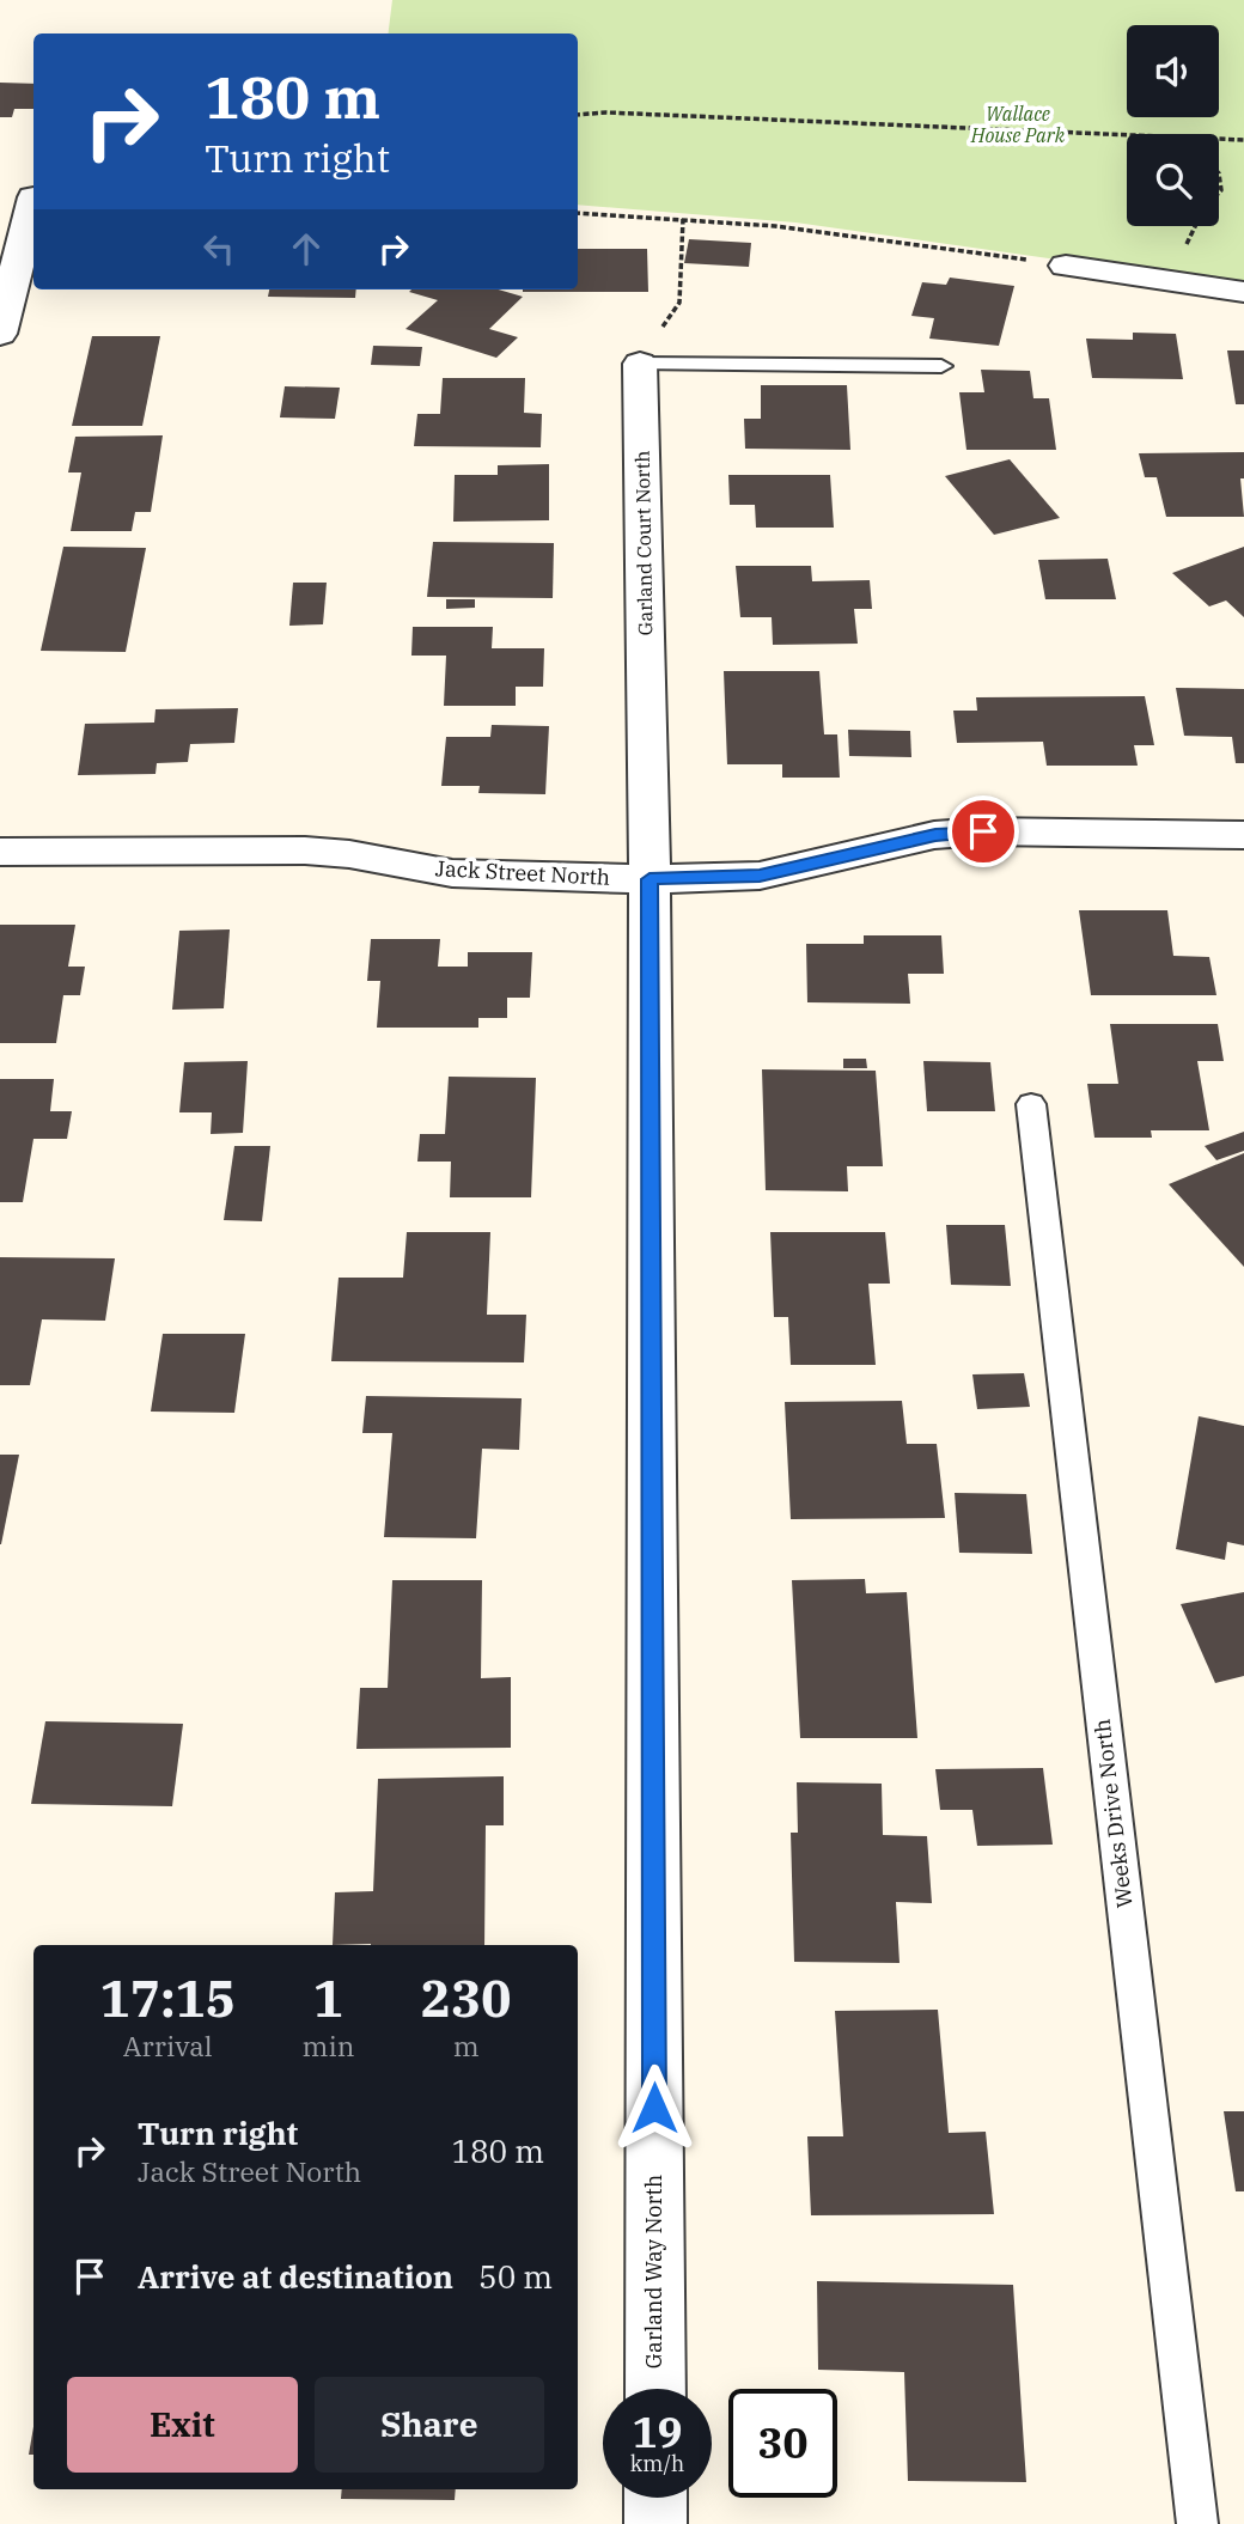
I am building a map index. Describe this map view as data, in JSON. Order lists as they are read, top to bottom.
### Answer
{
  "streets": {
    "street": ["Garland Court North", "Jack Street North", "Garland Way North"],
    "lane": ["Weeks Drive North"]
  },
  "crossings": [
    ["Garland Court North", "Jack Street North"],
    ["Garland Court North", "Garland Way North"],
    ["Jack Street North", "Garland Way North"]
  ],
  "parks": ["Wallace House Park"],
  "page": {
    "turn": ["180 m", "Turn right"],
    "eta": [
      "17:15",
      "Arrival",
      "1",
      "min",
      "230",
      "m"
    ],
    "list": [
      {
        "name": "Turn right",
        "note": "Jack Street North",
        "value": "180 m"
      },
      {
        "name": "Arrive at destination",
        "value": "50 m"
      }
    ],
    "buttons": ["Exit", "Share"],
    "speed": "19 km/h",
    "limit": "30"
  }
}
